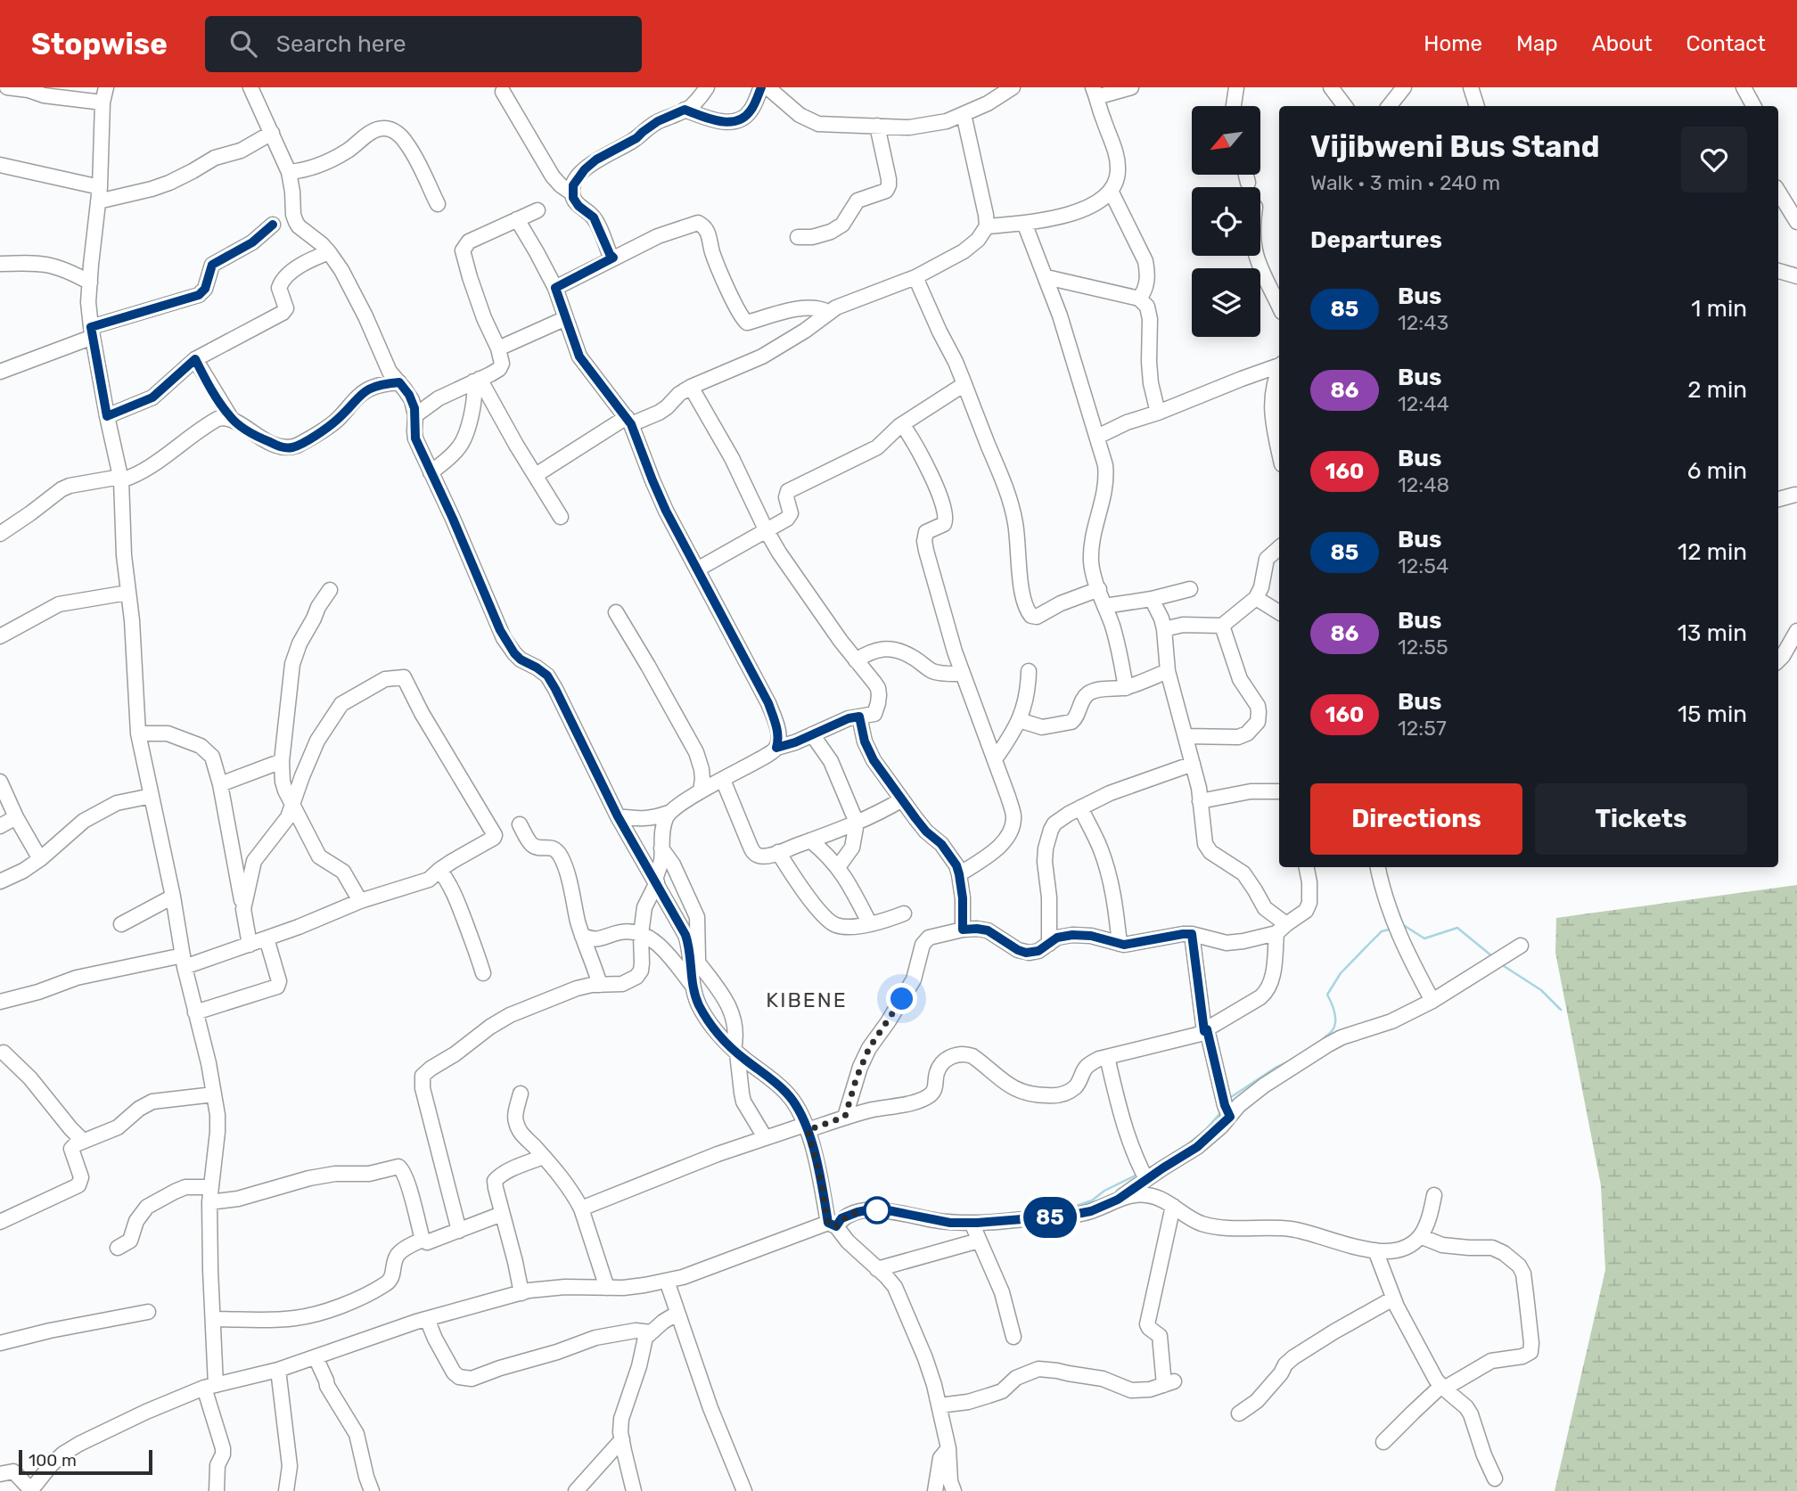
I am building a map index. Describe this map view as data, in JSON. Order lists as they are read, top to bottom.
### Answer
{
  "districts": ["KIBENE"],
  "lines": ["bus line 85"],
  "scale_bar": "100 m",
  "north": "bottom left",
  "page": {
    "header": "Stopwise",
    "search": "Search here",
    "nav": [
      "Home",
      "Map",
      "About",
      "Contact"
    ],
    "on_map": "85",
    "heading": [
      ["Vijibweni Bus Stand", "Walk · 3 min · 240 m"],
      "Departures"
    ],
    "list": [
      {
        "mark": "85",
        "name": "Bus",
        "note": "12:43",
        "value": "1 min"
      },
      {
        "mark": "86",
        "name": "Bus",
        "note": "12:44",
        "value": "2 min"
      },
      {
        "mark": "160",
        "name": "Bus",
        "note": "12:48",
        "value": "6 min"
      },
      {
        "mark": "85",
        "name": "Bus",
        "note": "12:54",
        "value": "12 min"
      },
      {
        "mark": "86",
        "name": "Bus",
        "note": "12:55",
        "value": "13 min"
      },
      {
        "mark": "160",
        "name": "Bus",
        "note": "12:57",
        "value": "15 min"
      }
    ],
    "buttons": ["Directions", "Tickets"],
    "scale": "100 m"
  }
}
